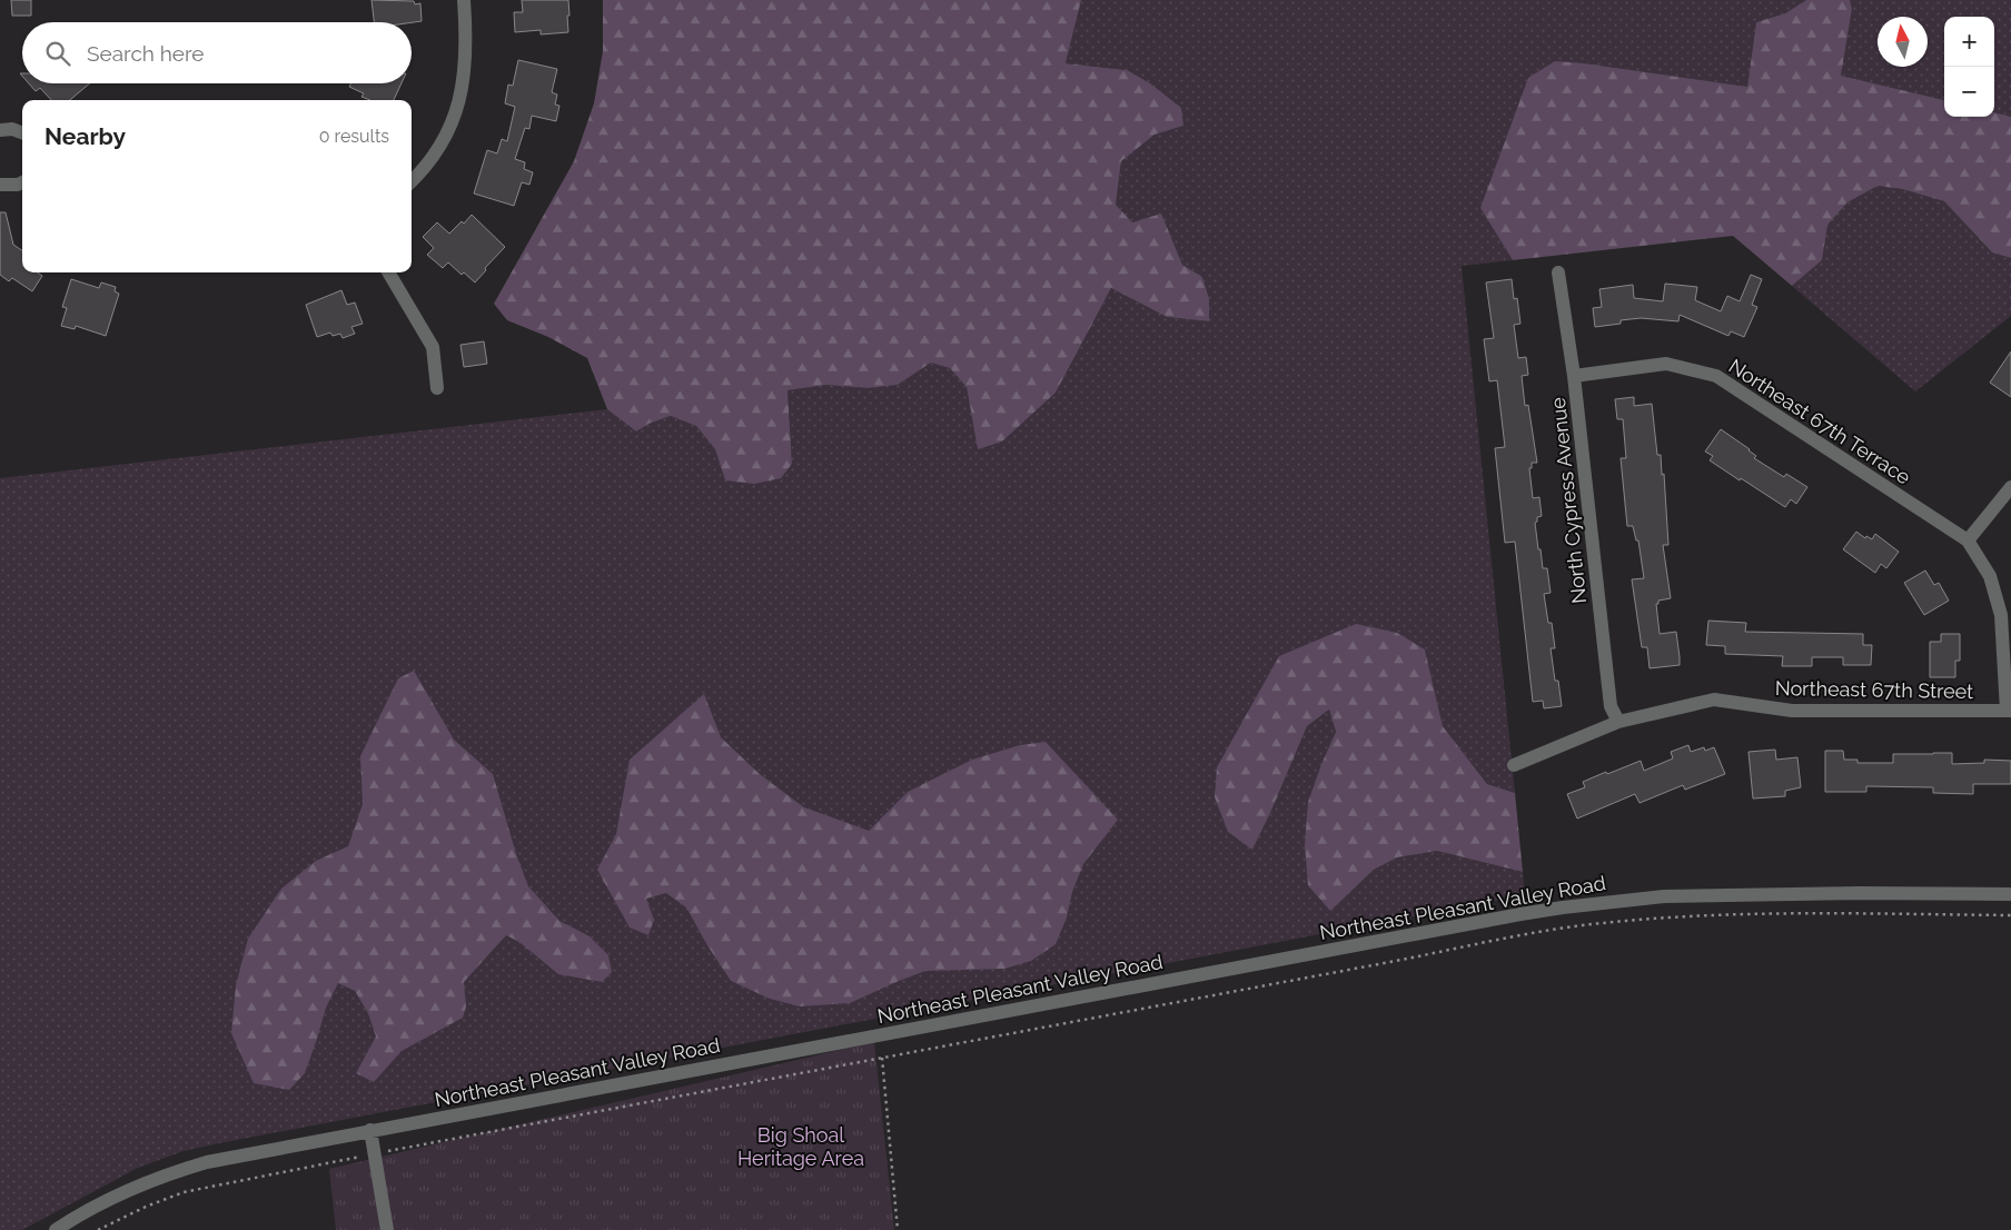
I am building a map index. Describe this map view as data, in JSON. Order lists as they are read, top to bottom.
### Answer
{
  "streets": {
    "street": [
      "Northeast 67th Terrace",
      "North Cypress Avenue",
      "Northeast 67th Street",
      "Northeast Pleasant Valley Road"
    ]
  },
  "crossings": [
    ["Northeast 67th Terrace", "North Cypress Avenue"],
    ["North Cypress Avenue", "Northeast 67th Street"]
  ],
  "parks": ["Big Shoal Heritage Area"],
  "north": "top",
  "page": {
    "map_buttons": ["+", "−"],
    "search": "Search here",
    "heading": ["Nearby", "0 results"]
  }
}
